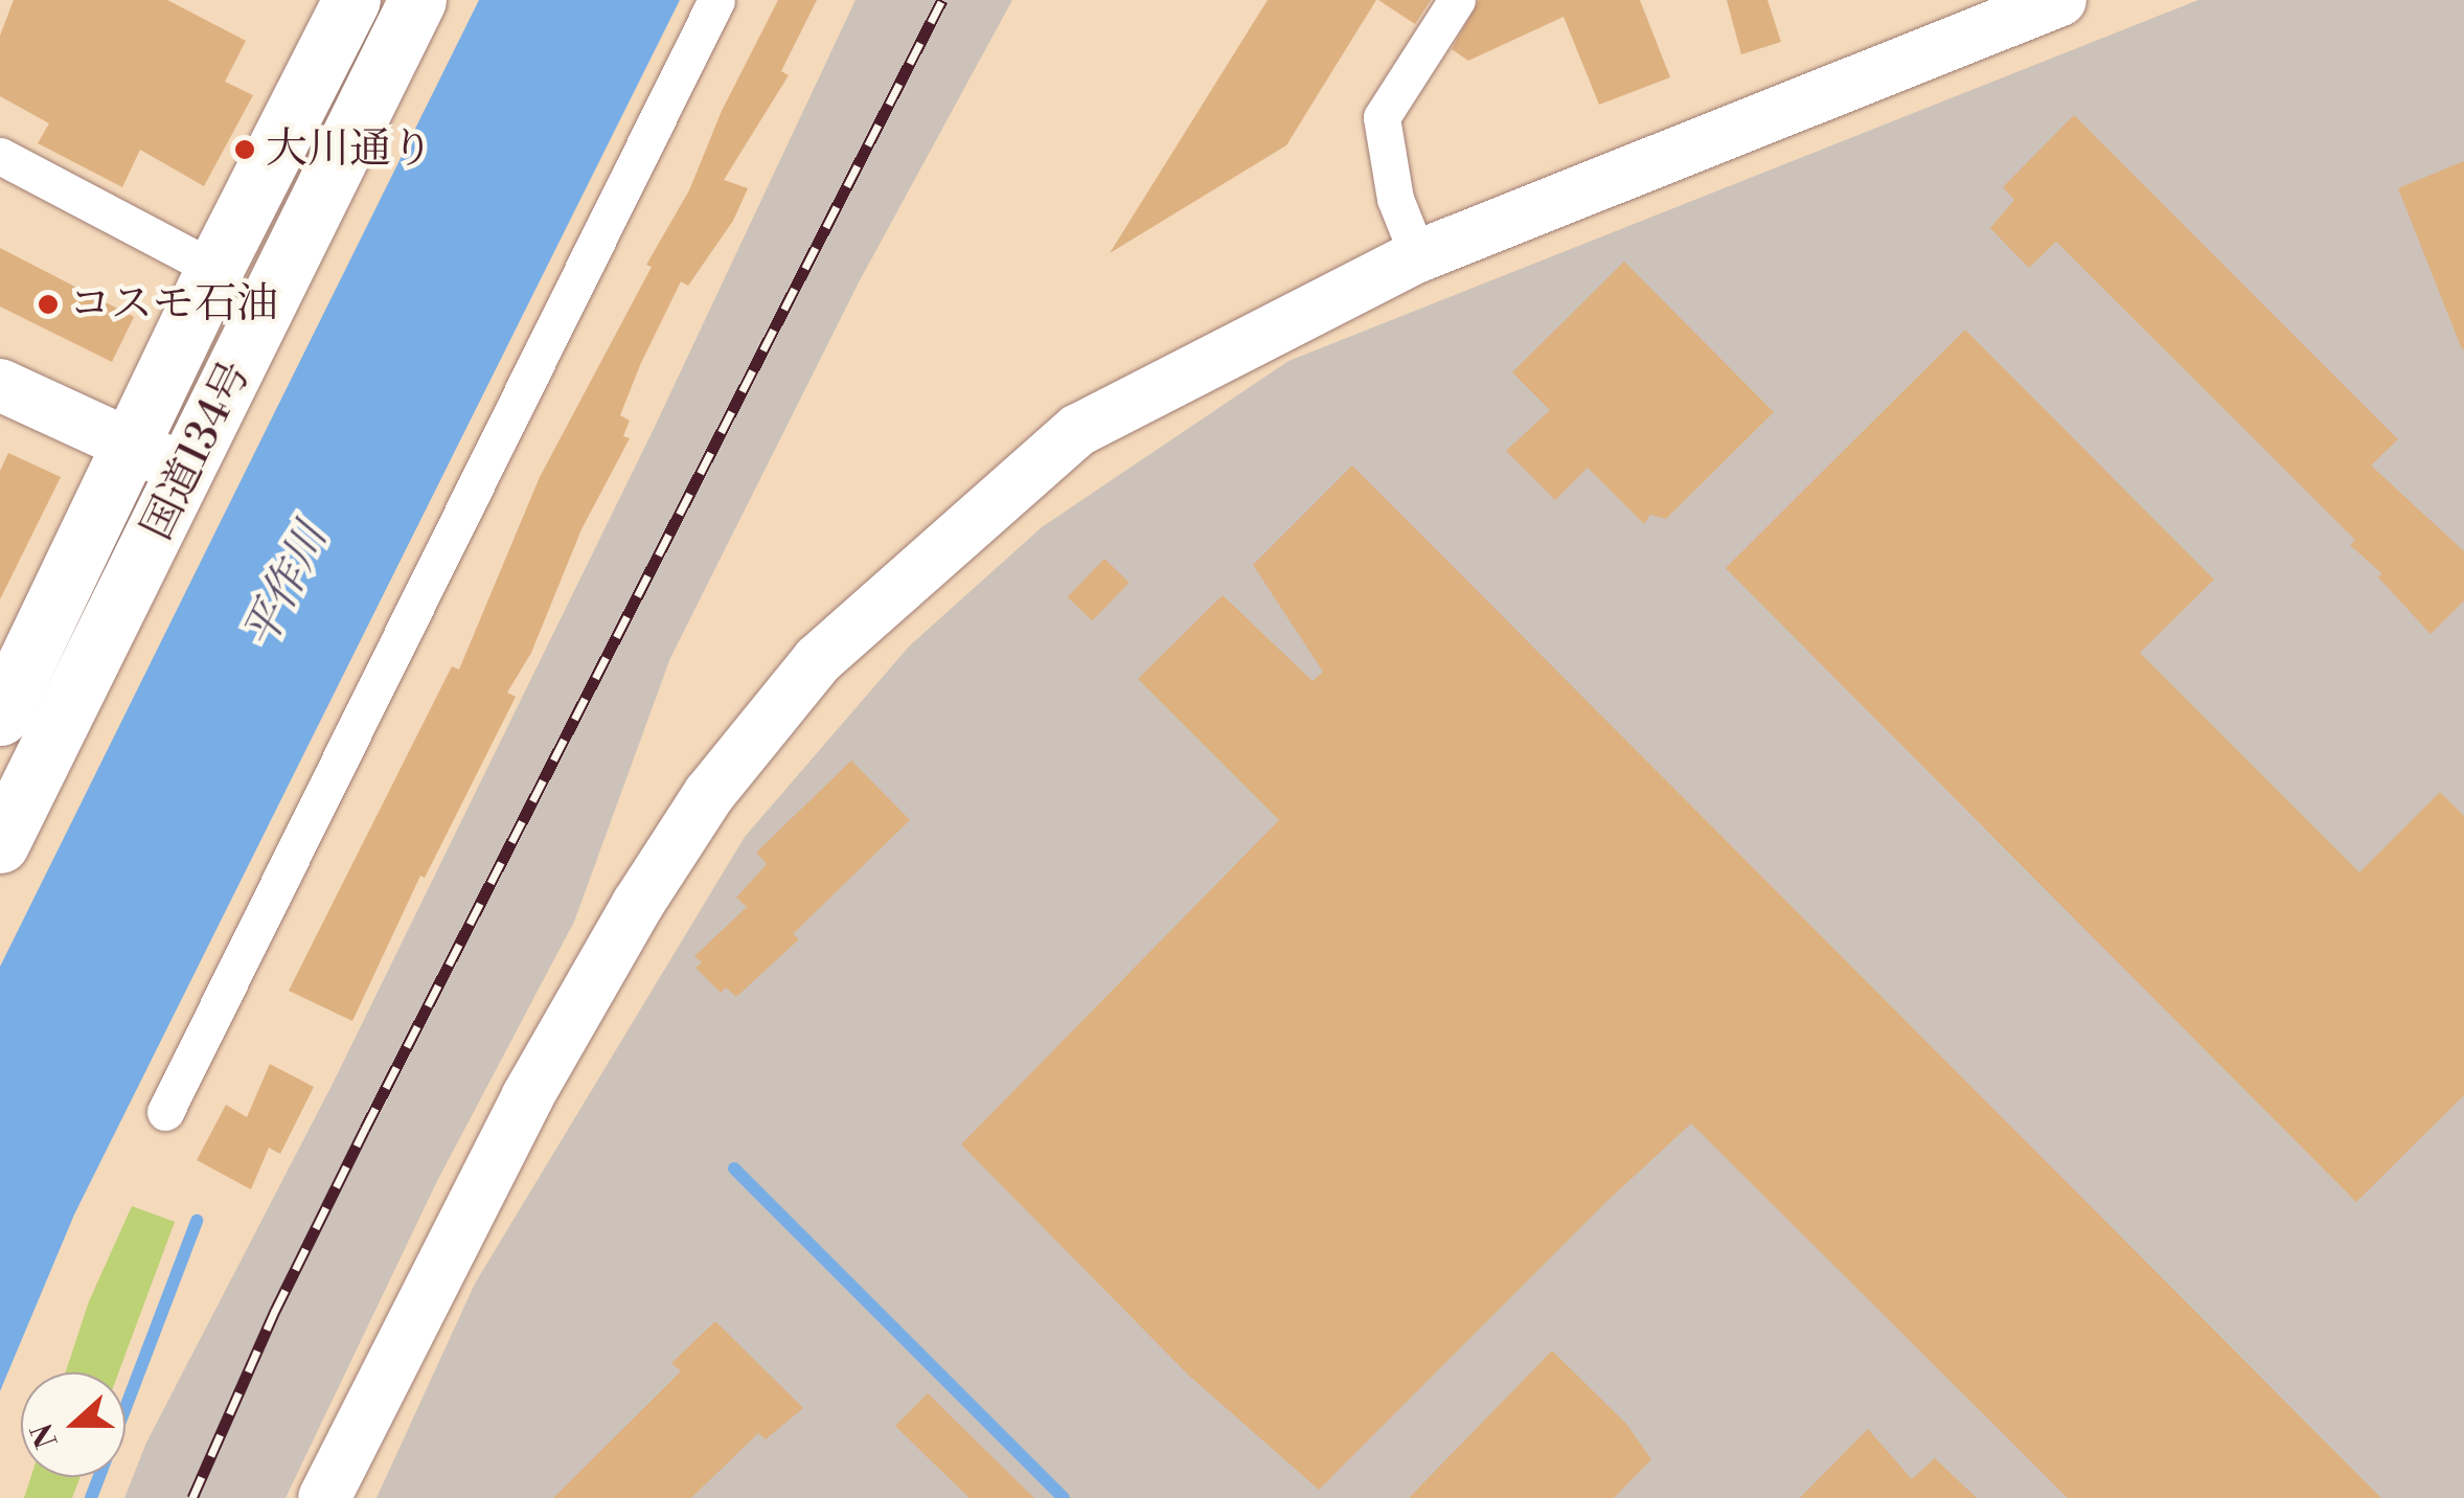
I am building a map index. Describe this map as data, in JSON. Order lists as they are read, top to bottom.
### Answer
{
  "streets": {
    "highway": ["国道134号"]
  },
  "water": ["平作川"],
  "places": ["大川通り", "コスモ石油"],
  "north": "left"
}
